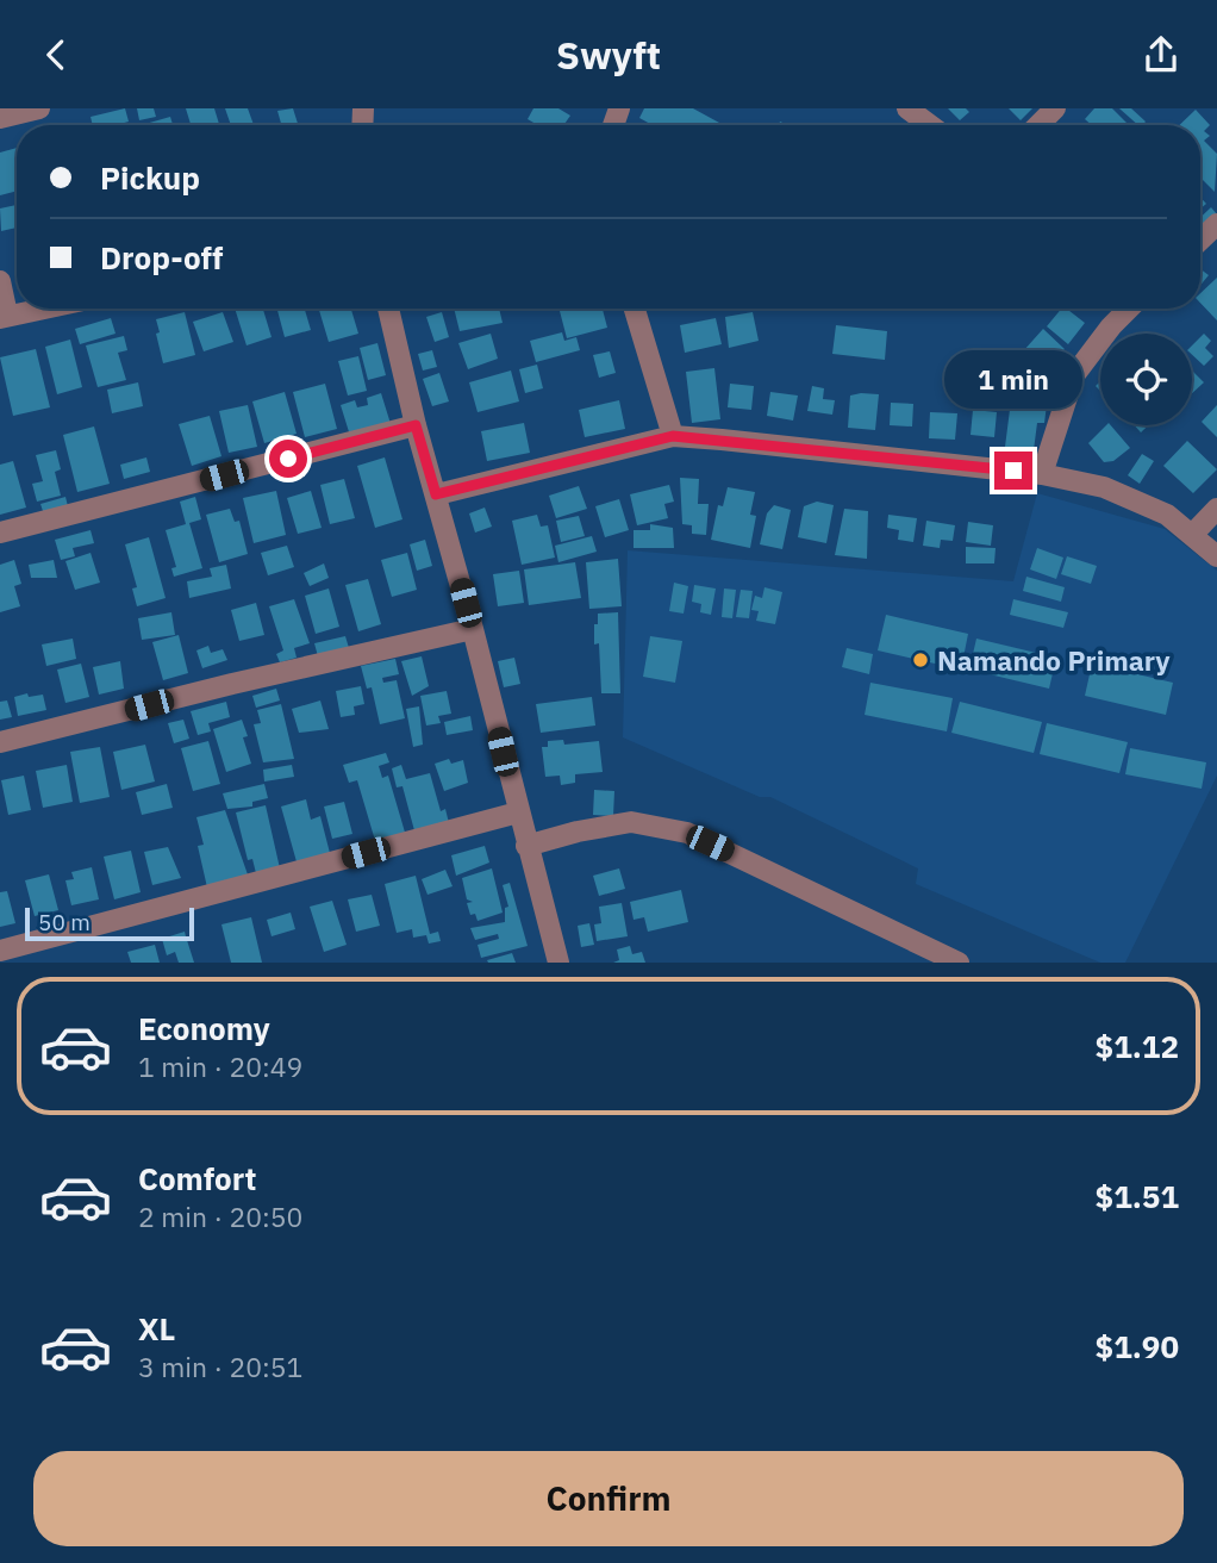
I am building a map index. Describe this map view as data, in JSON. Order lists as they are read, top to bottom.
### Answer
{
  "places": ["Namando Primary"],
  "scale_bar": "50 m",
  "page": {
    "header": "Swyft",
    "banner": ["Pickup", "Drop-off"],
    "bubble": "1 min",
    "scale": "50 m",
    "list": [
      {
        "name": "Economy",
        "note": "1 min · 20:49",
        "value": "$1.12"
      },
      {
        "name": "Comfort",
        "note": "2 min · 20:50",
        "value": "$1.51"
      },
      {
        "name": "XL",
        "note": "3 min · 20:51",
        "value": "$1.90"
      }
    ],
    "buttons": "Confirm"
  }
}
